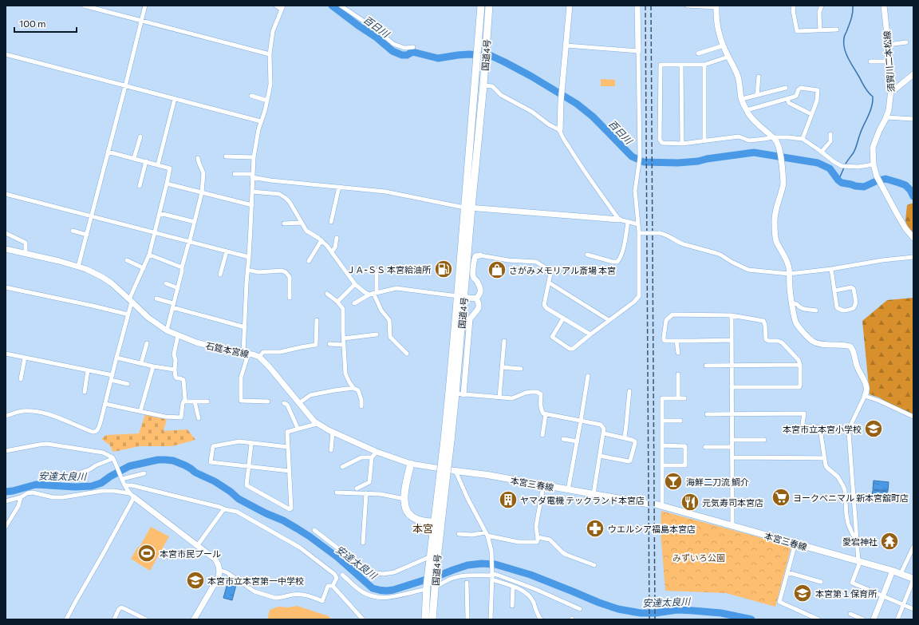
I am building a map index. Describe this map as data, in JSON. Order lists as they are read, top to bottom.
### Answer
{
  "streets": {
    "highway": ["国道4号"],
    "main road": ["本宮三春線"],
    "street": ["須賀川二本松線", "石筵本宮線"]
  },
  "crossings": [
    ["石筵本宮線", "本宮三春線"]
  ],
  "districts": ["本宮"],
  "water": ["百日川", "安達太良川"],
  "parks": ["みずいろ公園"],
  "places": {
    "fuel station": ["ＪＡ-ＳＳ 本宮給油所"],
    "shop": ["さがみメモリアル斎場 本宮"],
    "school or university": ["本宮市立本宮小学校", "本宮市立本宮第一中学校", "本宮第１保育所"],
    "bar": ["海鮮二刀流 鯛介"],
    "supermarket": ["ヨークベニマル 新本宮舘町店"],
    "building": ["ヤマダ電機 テックランド本宮店"],
    "restaurant": ["元気寿司本宮店"],
    "pharmacy": ["ウエルシア福島本宮店"],
    "temple": ["愛宕神社"],
    "sports": ["本宮市民プール"]
  },
  "scale_bar": "100 m"
}
